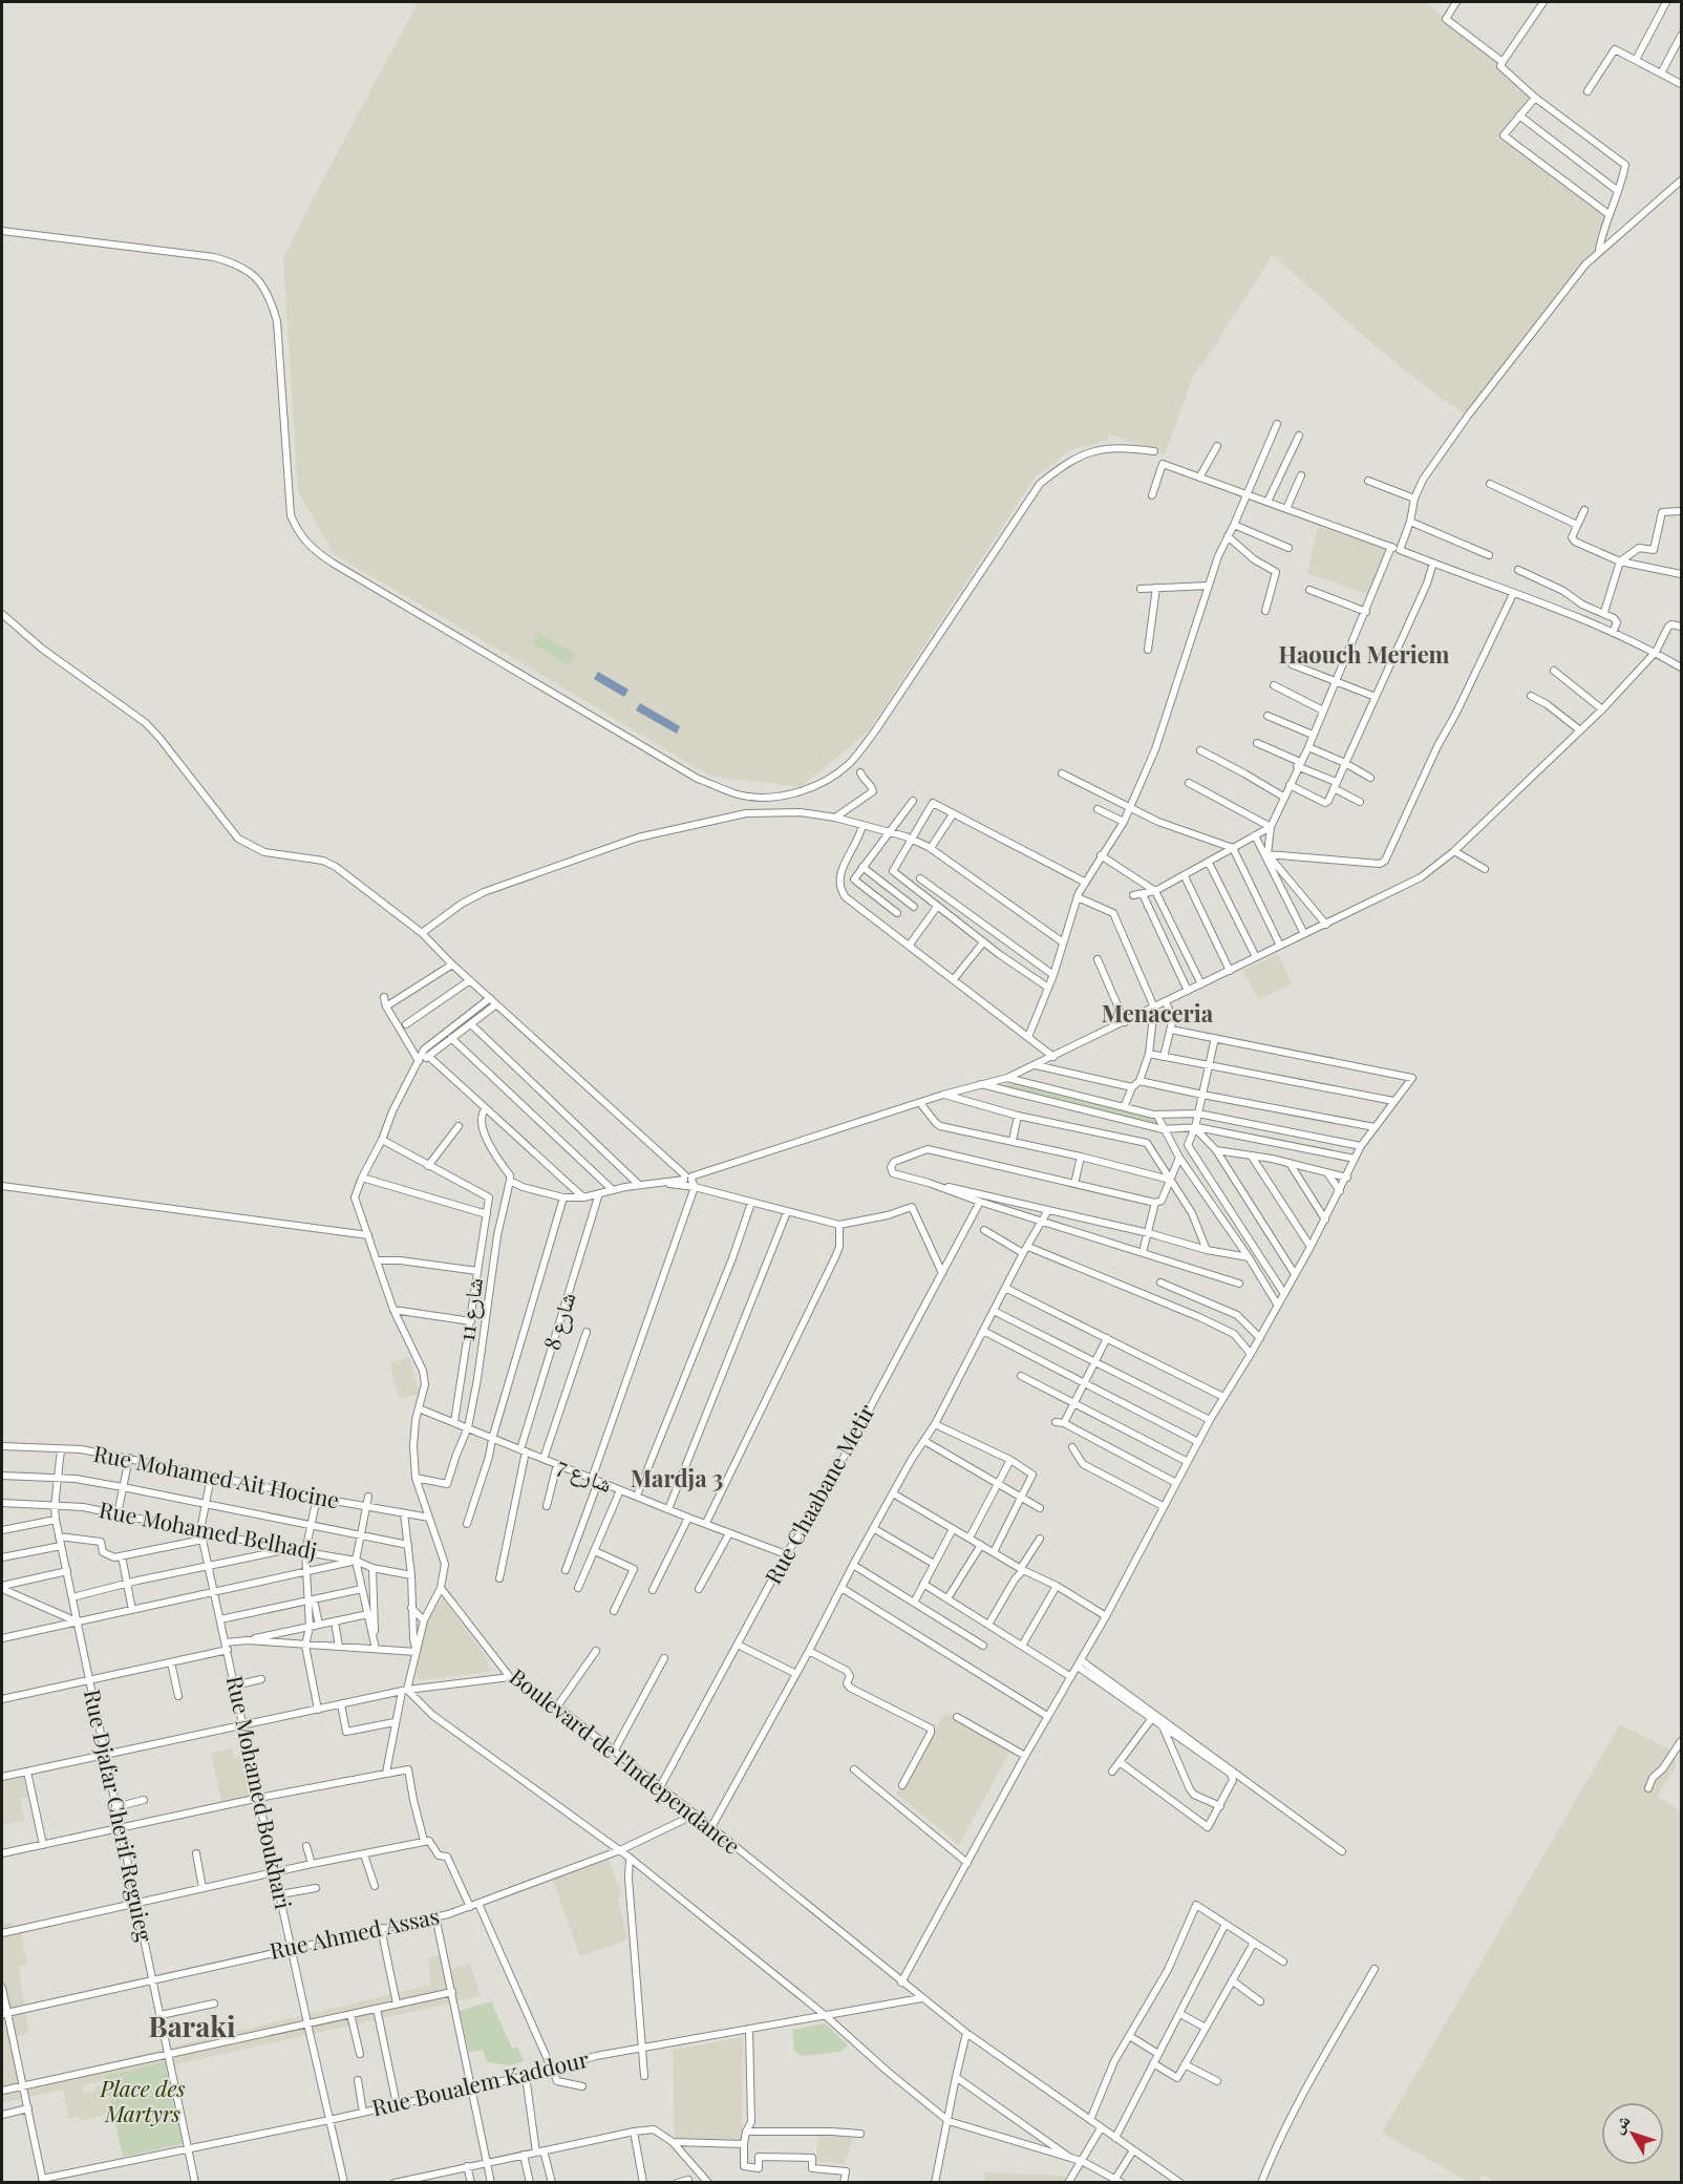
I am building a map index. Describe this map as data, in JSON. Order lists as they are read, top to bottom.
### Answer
{
  "streets": {
    "street": [
      "شارع 11",
      "شارع 8",
      "شارع 7",
      "Rue Mohamed Ait Hocine",
      "Rue Chaabane Metir",
      "Rue Mohamed Belhadj",
      "Boulevard de l'Independance",
      "Rue Mohamed Boukhari",
      "Rue Djafar Cherif Reguieg",
      "Rue Ahmed Assas",
      "Rue Boualem Kaddour"
    ]
  },
  "crossings": [
    ["شارع 11", "شارع 7"],
    ["شارع 8", "شارع 7"],
    ["شارع 7", "Rue Chaabane Metir"],
    ["Rue Mohamed Ait Hocine", "Rue Mohamed Boukhari"],
    ["Rue Mohamed Ait Hocine", "Rue Djafar Cherif Reguieg"],
    ["Rue Chaabane Metir", "Boulevard de l'Independance"],
    ["Rue Mohamed Belhadj", "Rue Mohamed Boukhari"],
    ["Rue Mohamed Belhadj", "Rue Djafar Cherif Reguieg"],
    ["Boulevard de l'Independance", "Rue Ahmed Assas"],
    ["Boulevard de l'Independance", "Rue Boualem Kaddour"],
    ["Rue Mohamed Boukhari", "Rue Ahmed Assas"],
    ["Rue Mohamed Boukhari", "Rue Boualem Kaddour"],
    ["Rue Djafar Cherif Reguieg", "Rue Ahmed Assas"],
    ["Rue Djafar Cherif Reguieg", "Rue Boualem Kaddour"]
  ],
  "districts": [
    "Haouch Meriem",
    "Menaceria",
    "Mardja 3",
    "Baraki"
  ],
  "parks": ["Place des Martyrs"],
  "north": "top left"
}
